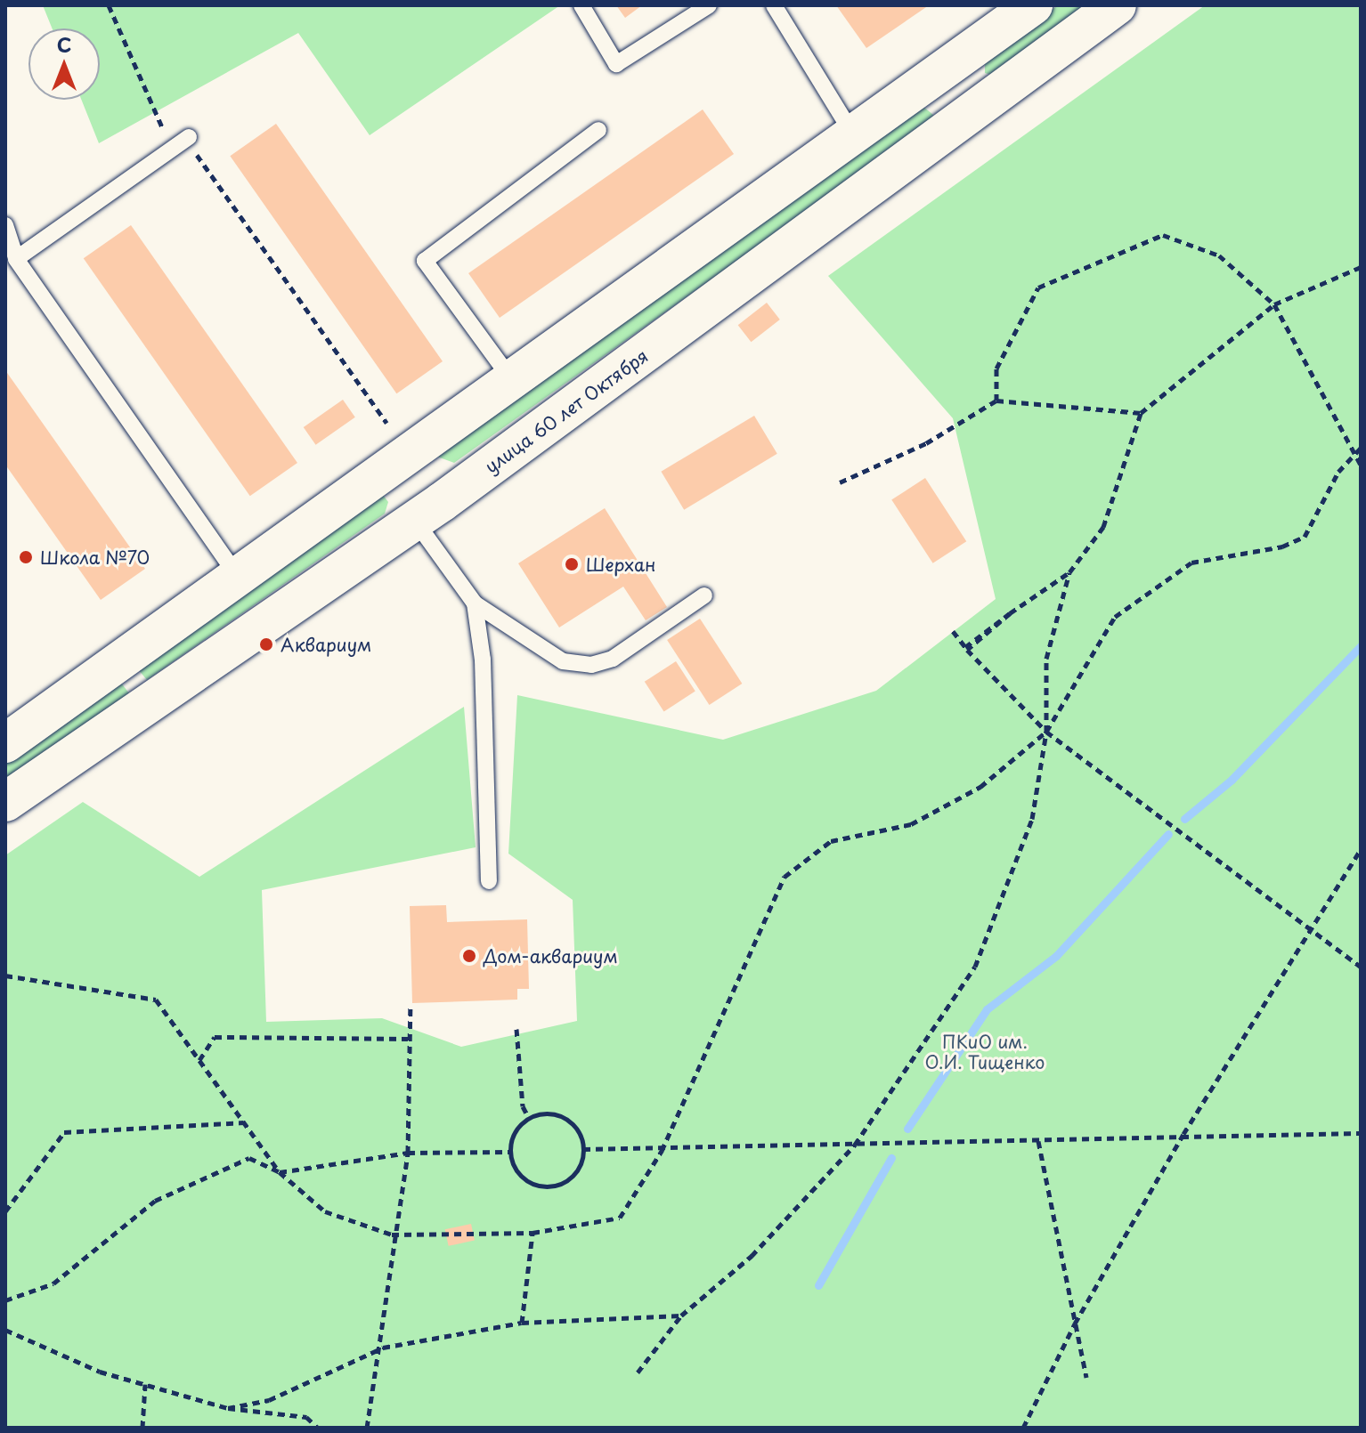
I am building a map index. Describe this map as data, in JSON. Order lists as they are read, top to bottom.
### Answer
{
  "streets": {
    "main road": ["улица 60 лет Октября"]
  },
  "parks": ["ПКиО им. О.И. Тищенко"],
  "places": [
    "Школа №70",
    "Шерхан",
    "Аквариум",
    "Дом-аквариум"
  ],
  "north": "top"
}
